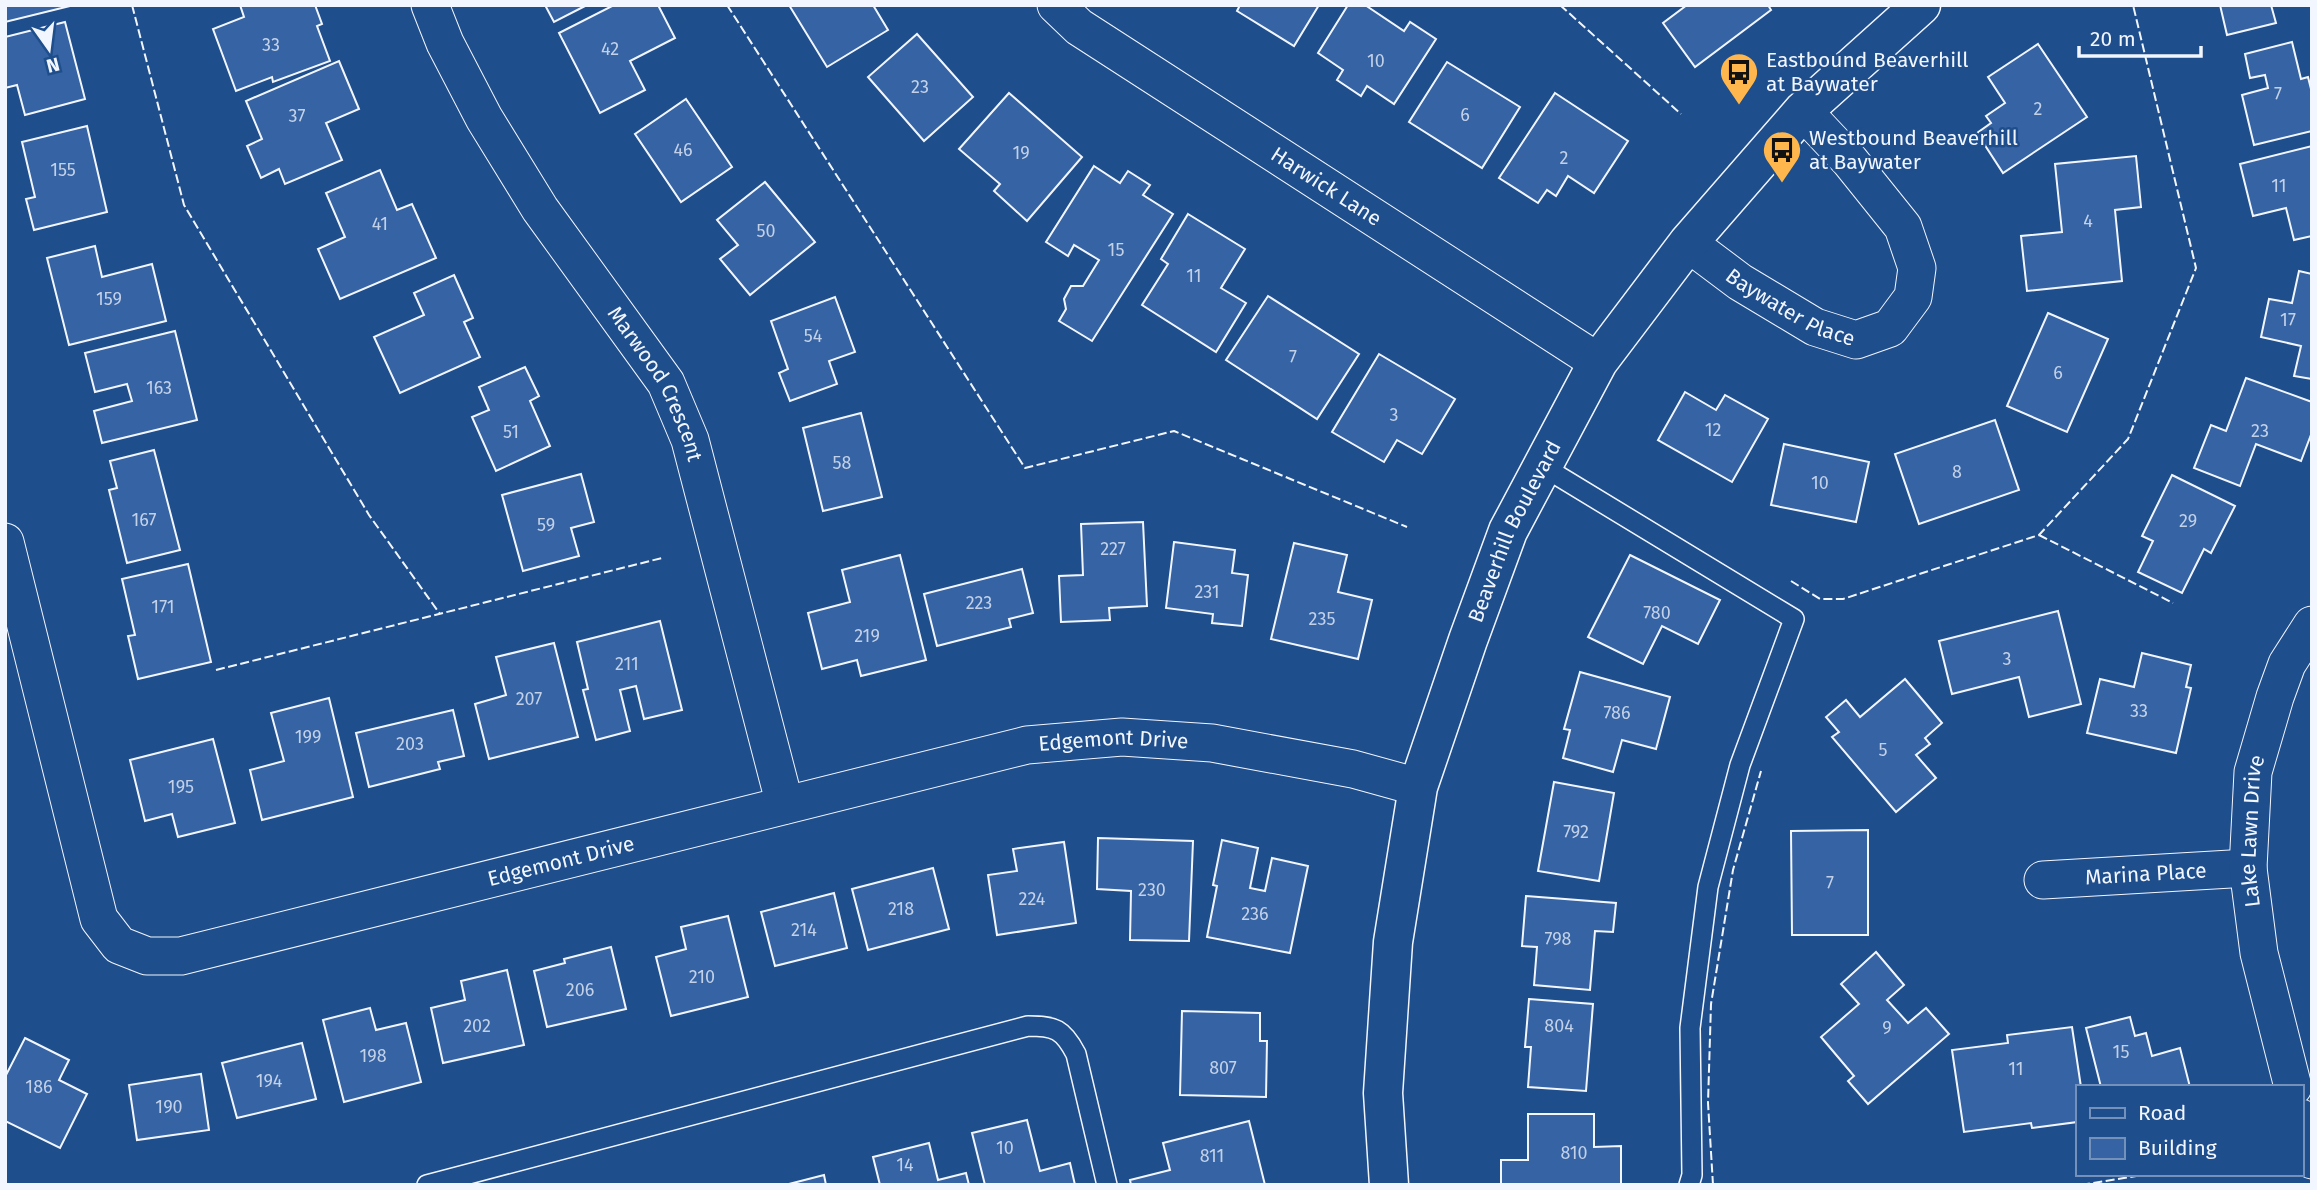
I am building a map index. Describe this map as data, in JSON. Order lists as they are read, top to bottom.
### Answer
{
  "streets": {
    "street": [
      "Harwick Lane",
      "Baywater Place",
      "Marwood Crescent",
      "Beaverhill Boulevard",
      "Edgemont Drive",
      "Lake Lawn Drive",
      "Marina Place"
    ]
  },
  "crossings": [
    ["Harwick Lane", "Beaverhill Boulevard"],
    ["Baywater Place", "Beaverhill Boulevard"],
    ["Marwood Crescent", "Edgemont Drive"],
    ["Beaverhill Boulevard", "Edgemont Drive"],
    ["Lake Lawn Drive", "Marina Place"]
  ],
  "places": {
    "bus stop": ["Eastbound Beaverhill at Baywater", "Westbound Beaverhill at Baywater"]
  },
  "house_numbers": [
    "33",
    "42",
    "10",
    "23",
    "7",
    "2",
    "6",
    "37",
    "46",
    "19",
    "2",
    "155",
    "11",
    "4",
    "41",
    "50",
    "15",
    "11",
    "159",
    "17",
    "54",
    "7",
    "6",
    "163",
    "3",
    "12",
    "23",
    "51",
    "58",
    "8",
    "10",
    "167",
    "29",
    "59",
    "227",
    "231",
    "223",
    "171",
    "780",
    "235",
    "219",
    "3",
    "211",
    "207",
    "33",
    "786",
    "199",
    "203",
    "5",
    "195",
    "792",
    "7",
    "230",
    "224",
    "218",
    "236",
    "214",
    "798",
    "210",
    "206",
    "202",
    "804",
    "9",
    "15",
    "198",
    "807",
    "11",
    "194",
    "186",
    "190",
    "10",
    "810",
    "811",
    "14"
  ],
  "legend": ["Road", "Building"],
  "scale_bar": "20 m",
  "north": "bottom"
}
